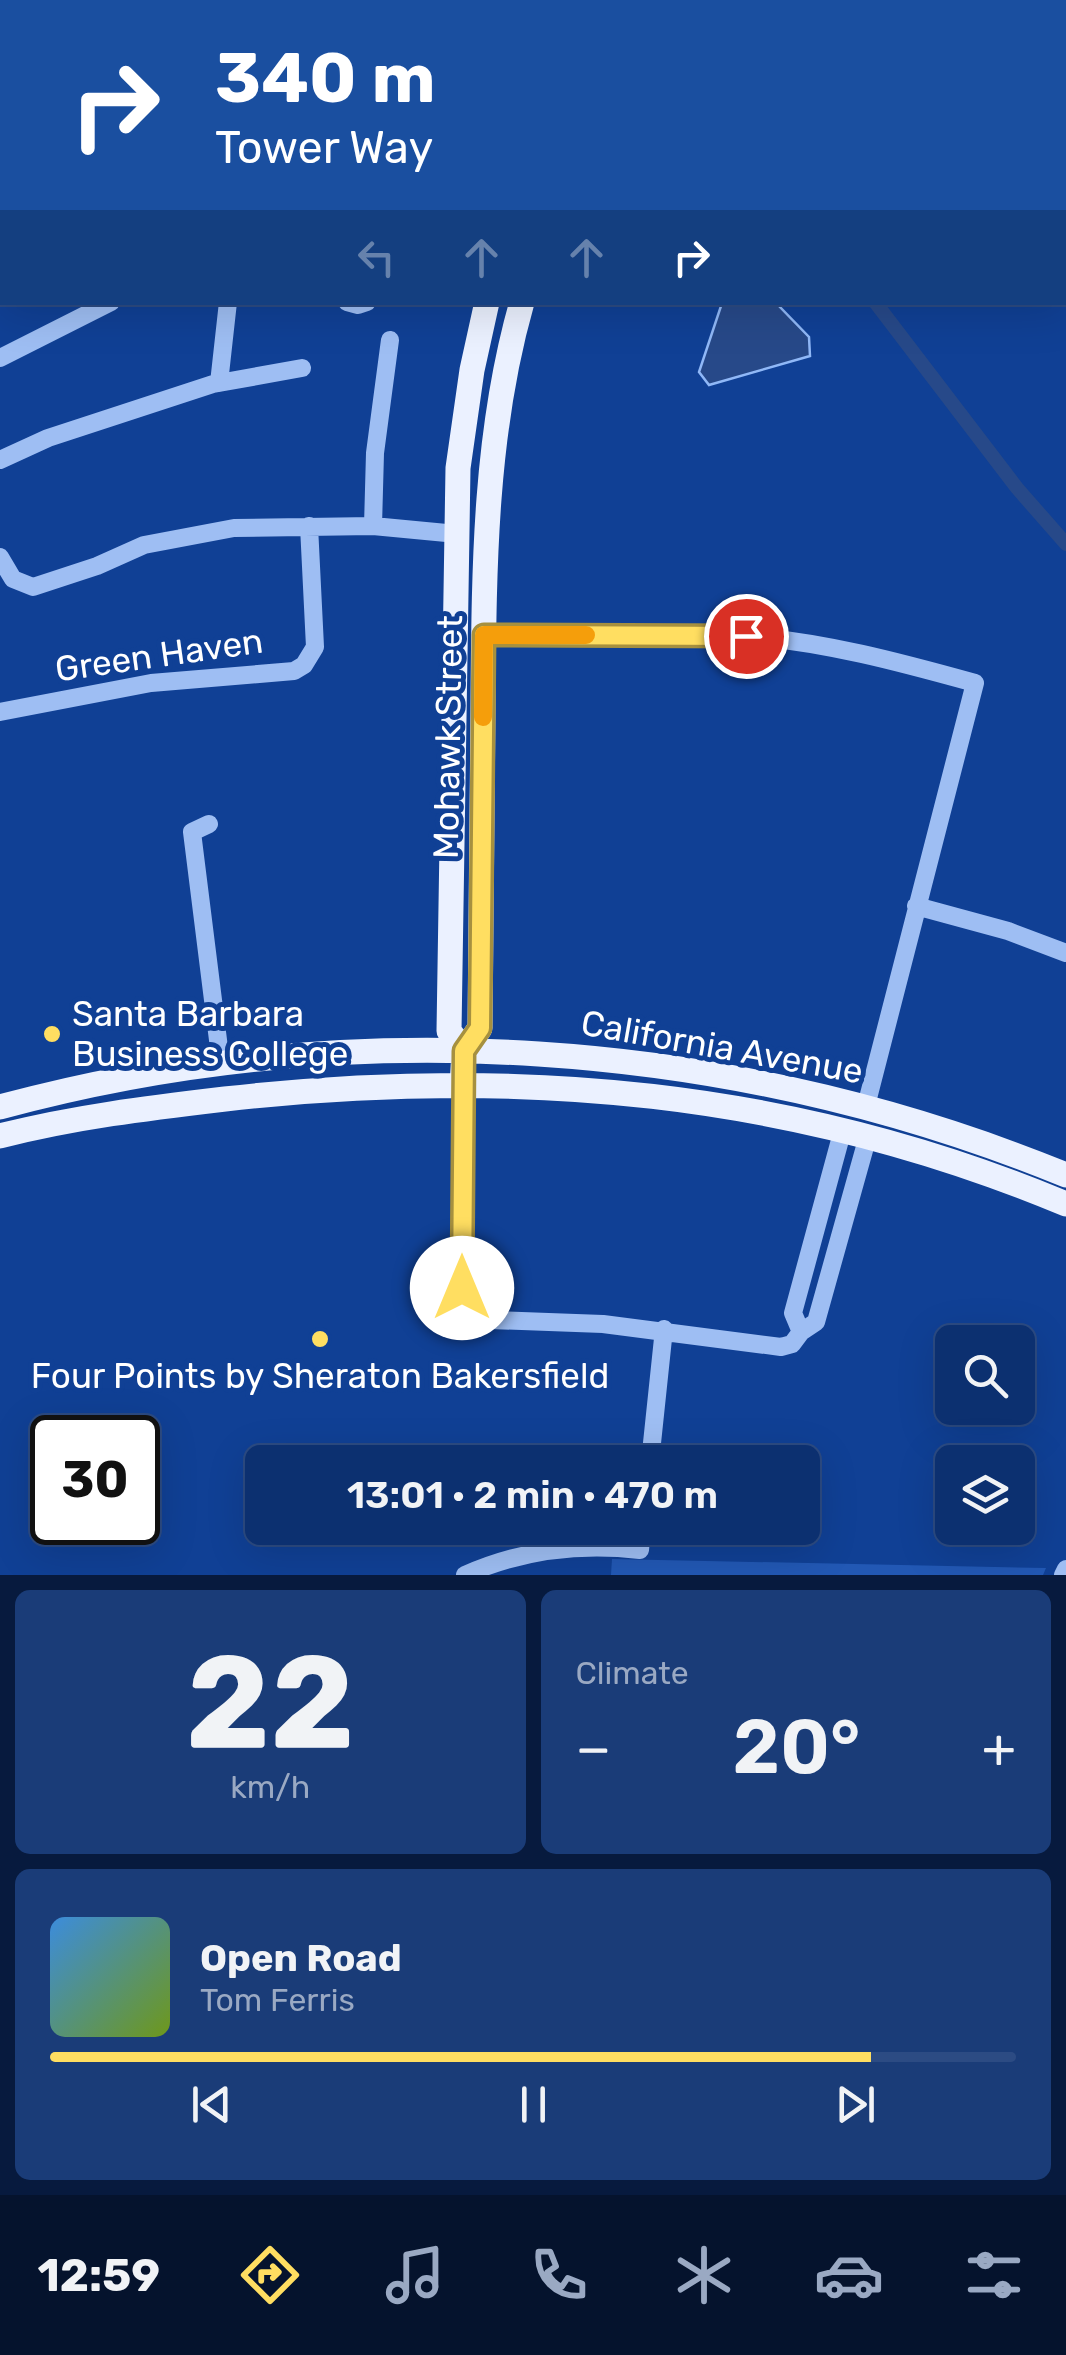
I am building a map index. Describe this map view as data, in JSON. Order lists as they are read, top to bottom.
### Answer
{
  "streets": {
    "main road": ["Mohawk Street", "California Avenue"],
    "street": ["Green Haven"]
  },
  "crossings": [
    ["Mohawk Street", "California Avenue"]
  ],
  "places": ["Santa Barbara Business College", "Four Points by Sheraton Bakersfield"],
  "page": {
    "turn": ["340 m", "Tower Way"],
    "limit": "30",
    "trip": "13:01 · 2 min · 470 m",
    "tile": [
      ["22", "km/h"],
      "Climate"
    ],
    "heat": ["−", "20°", "+"],
    "song": ["Open Road", "Tom Ferris"],
    "tabs": "12:59"
  }
}
